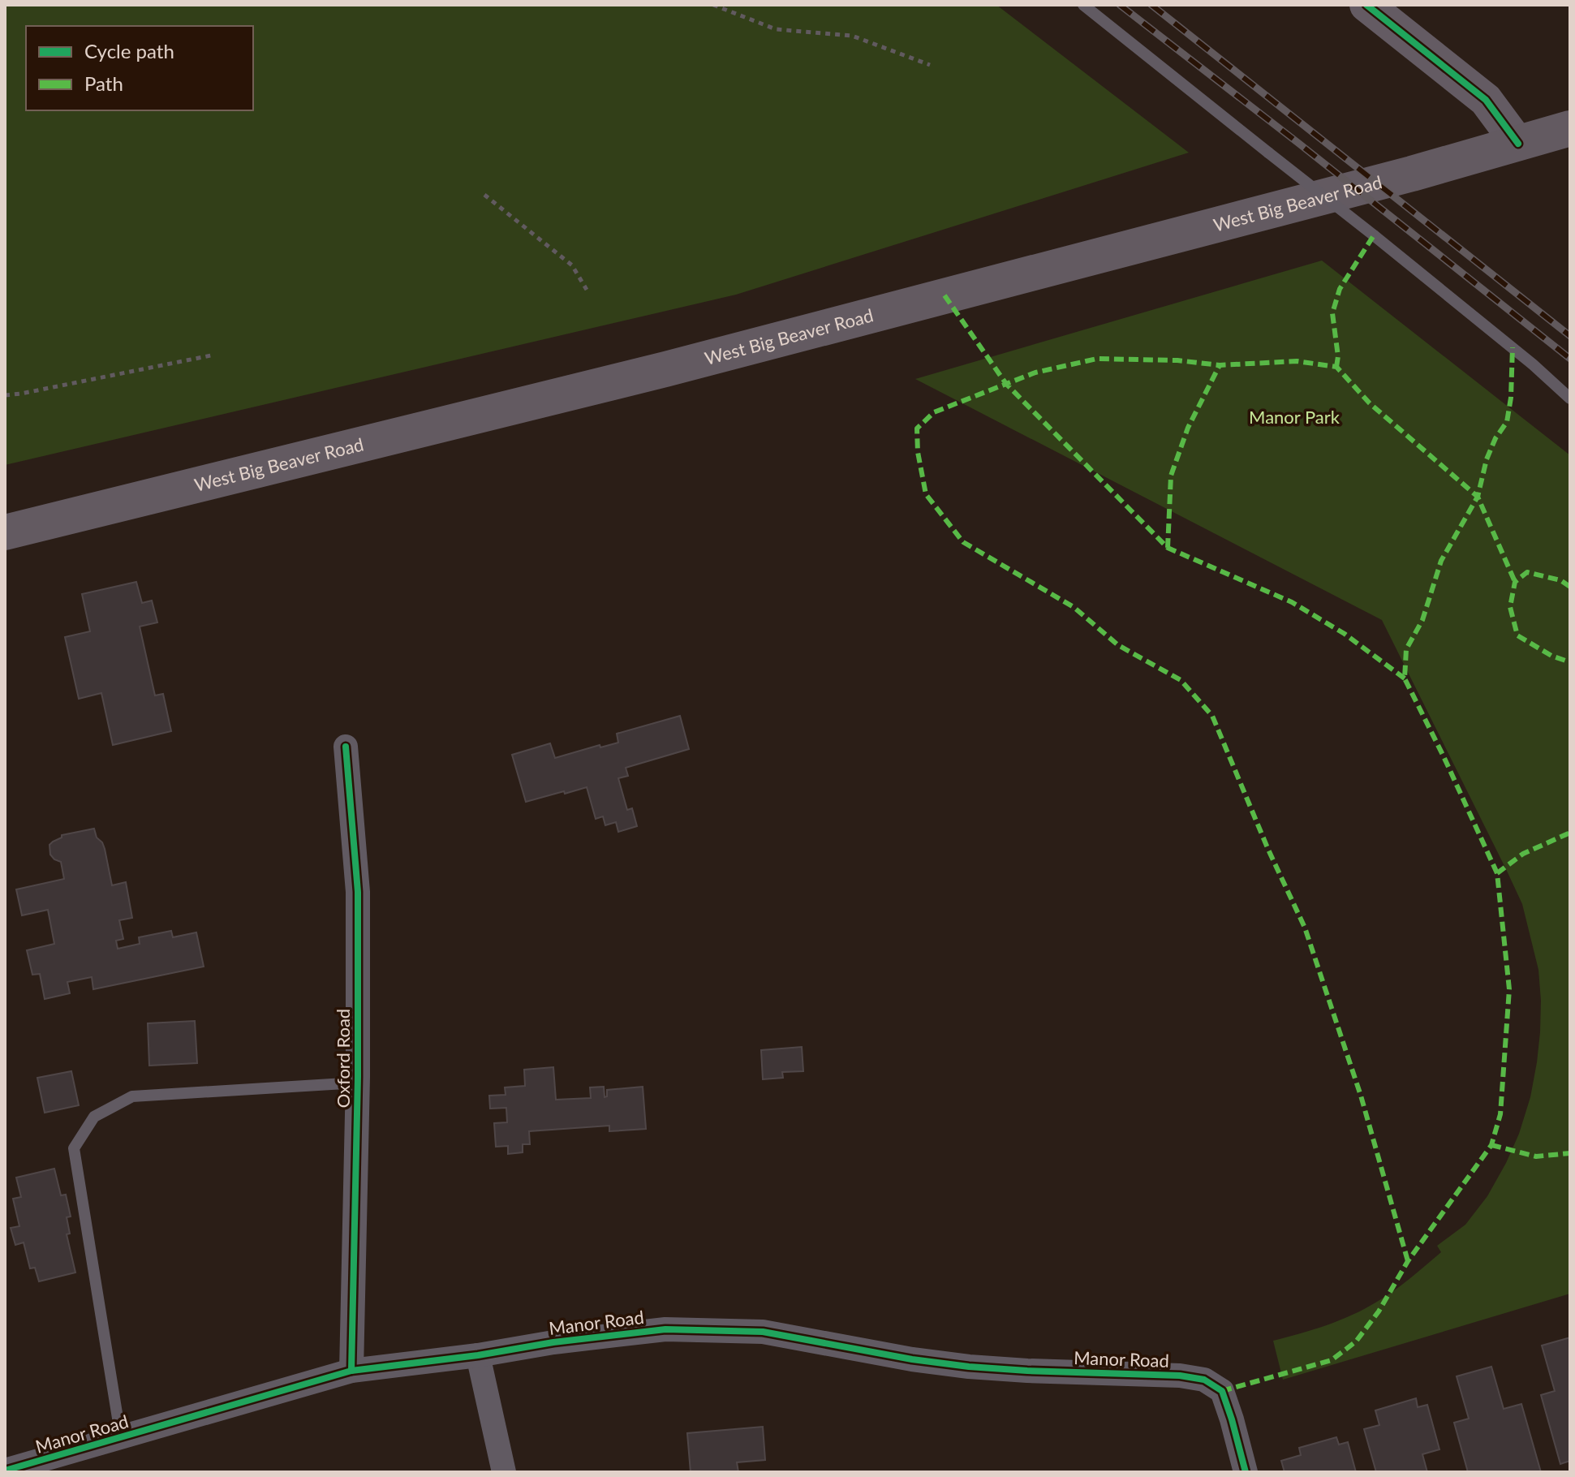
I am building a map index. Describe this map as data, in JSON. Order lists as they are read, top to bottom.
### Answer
{
  "streets": {
    "main road": ["West Big Beaver Road"],
    "street": ["Oxford Road", "Manor Road"]
  },
  "crossings": [
    ["Oxford Road", "Manor Road"]
  ],
  "parks": ["Manor Park"],
  "legend": ["Cycle path", "Path"]
}
